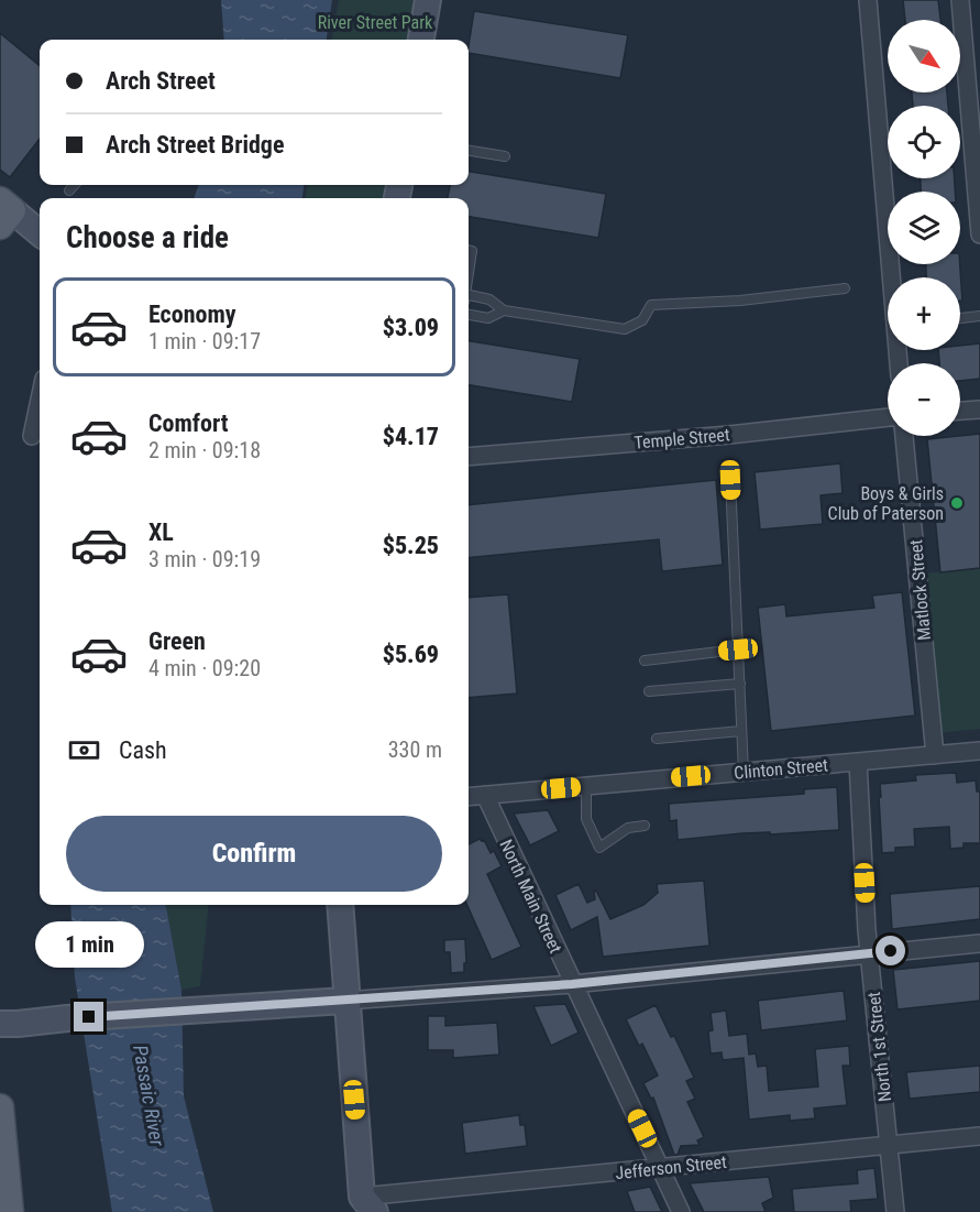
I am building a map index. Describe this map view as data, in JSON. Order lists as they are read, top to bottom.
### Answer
{
  "streets": {
    "street": [
      "Temple Street",
      "Matlock Street",
      "Clinton Street",
      "North Main Street",
      "North 1st Street",
      "Jefferson Street"
    ]
  },
  "crossings": [
    ["Matlock Street", "Clinton Street"],
    ["Clinton Street", "North Main Street"],
    ["Clinton Street", "North 1st Street"],
    ["North Main Street", "Jefferson Street"],
    ["North 1st Street", "Jefferson Street"]
  ],
  "water": ["Passaic River"],
  "parks": ["River Street Park"],
  "places": ["Boys & Girls Club of Paterson"],
  "north": "bottom right",
  "page": {
    "map_buttons": ["+", "−"],
    "banner": ["Arch Street", "Arch Street Bridge"],
    "heading": "Choose a ride",
    "list": [
      {
        "name": "Economy",
        "note": "1 min · 09:17",
        "value": "$3.09"
      },
      {
        "name": "Comfort",
        "note": "2 min · 09:18",
        "value": "$4.17"
      },
      {
        "name": "XL",
        "note": "3 min · 09:19",
        "value": "$5.25"
      },
      {
        "name": "Green",
        "note": "4 min · 09:20",
        "value": "$5.69"
      }
    ],
    "pay": ["Cash", "330 m"],
    "buttons": "Confirm",
    "bubble": "1 min"
  }
}
